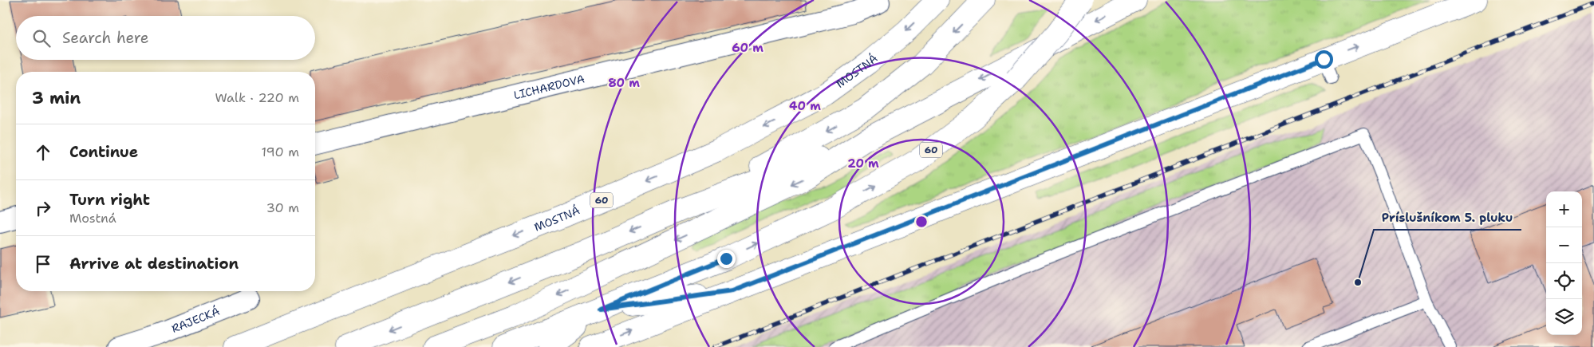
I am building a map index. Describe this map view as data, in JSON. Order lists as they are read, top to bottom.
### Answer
{
  "streets": {
    "main road": ["MOSTNÁ", "60"],
    "street": ["LICHARDOVA", "RAJECKÁ"]
  },
  "places": ["Príslušníkom 5. pluku"],
  "page": {
    "search": "Search here",
    "heading": ["3 min", "Walk · 220 m"],
    "list": [
      ["Continue", "190 m"],
      ["Turn right", "Mostná", "30 m"],
      "Arrive at destination"
    ],
    "map_buttons": ["+", "−"]
  },
  "rings": [
    "60 m",
    "80 m",
    "40 m",
    "20 m"
  ]
}
